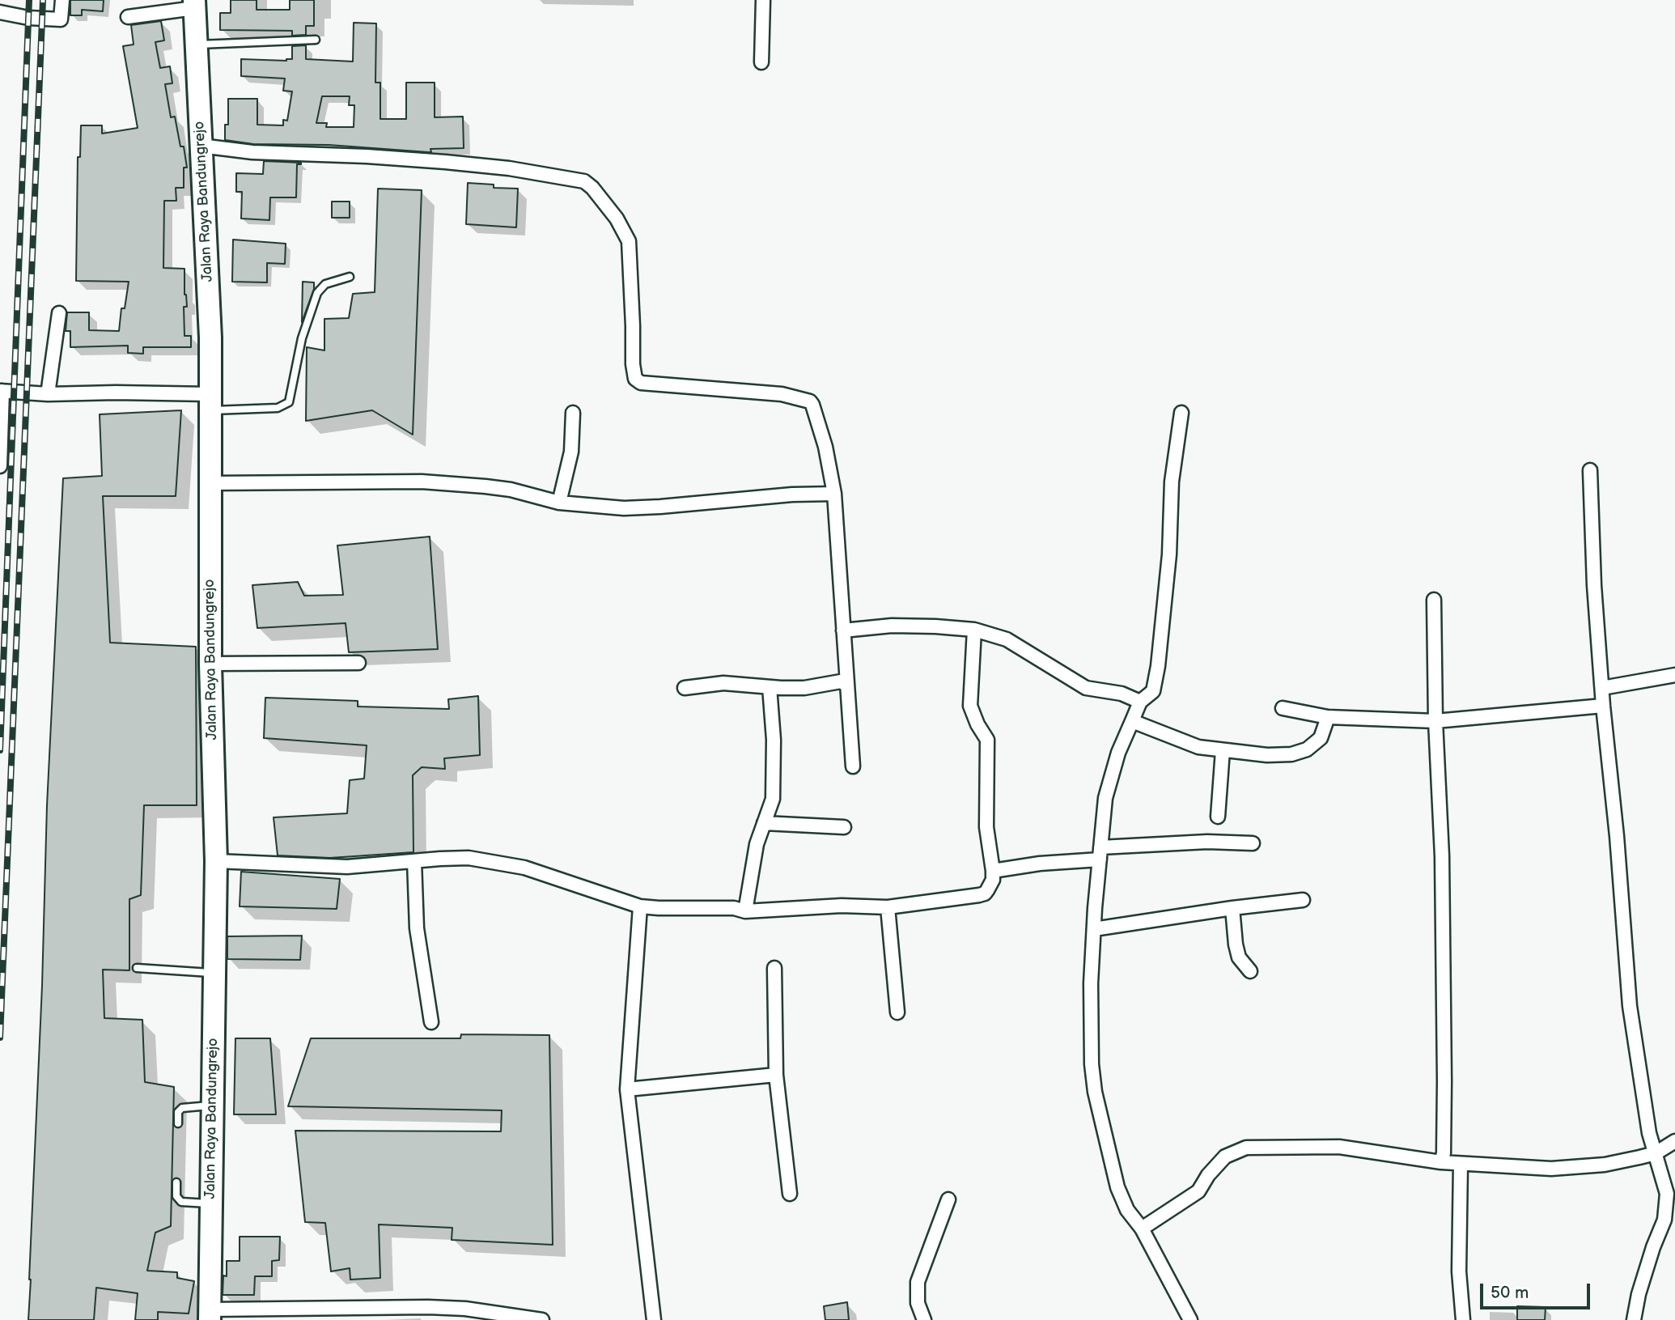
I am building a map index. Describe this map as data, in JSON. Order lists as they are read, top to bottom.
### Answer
{
  "streets": {
    "main road": ["Jalan Raya Bandungrejo"]
  },
  "scale_bar": "50 m"
}
